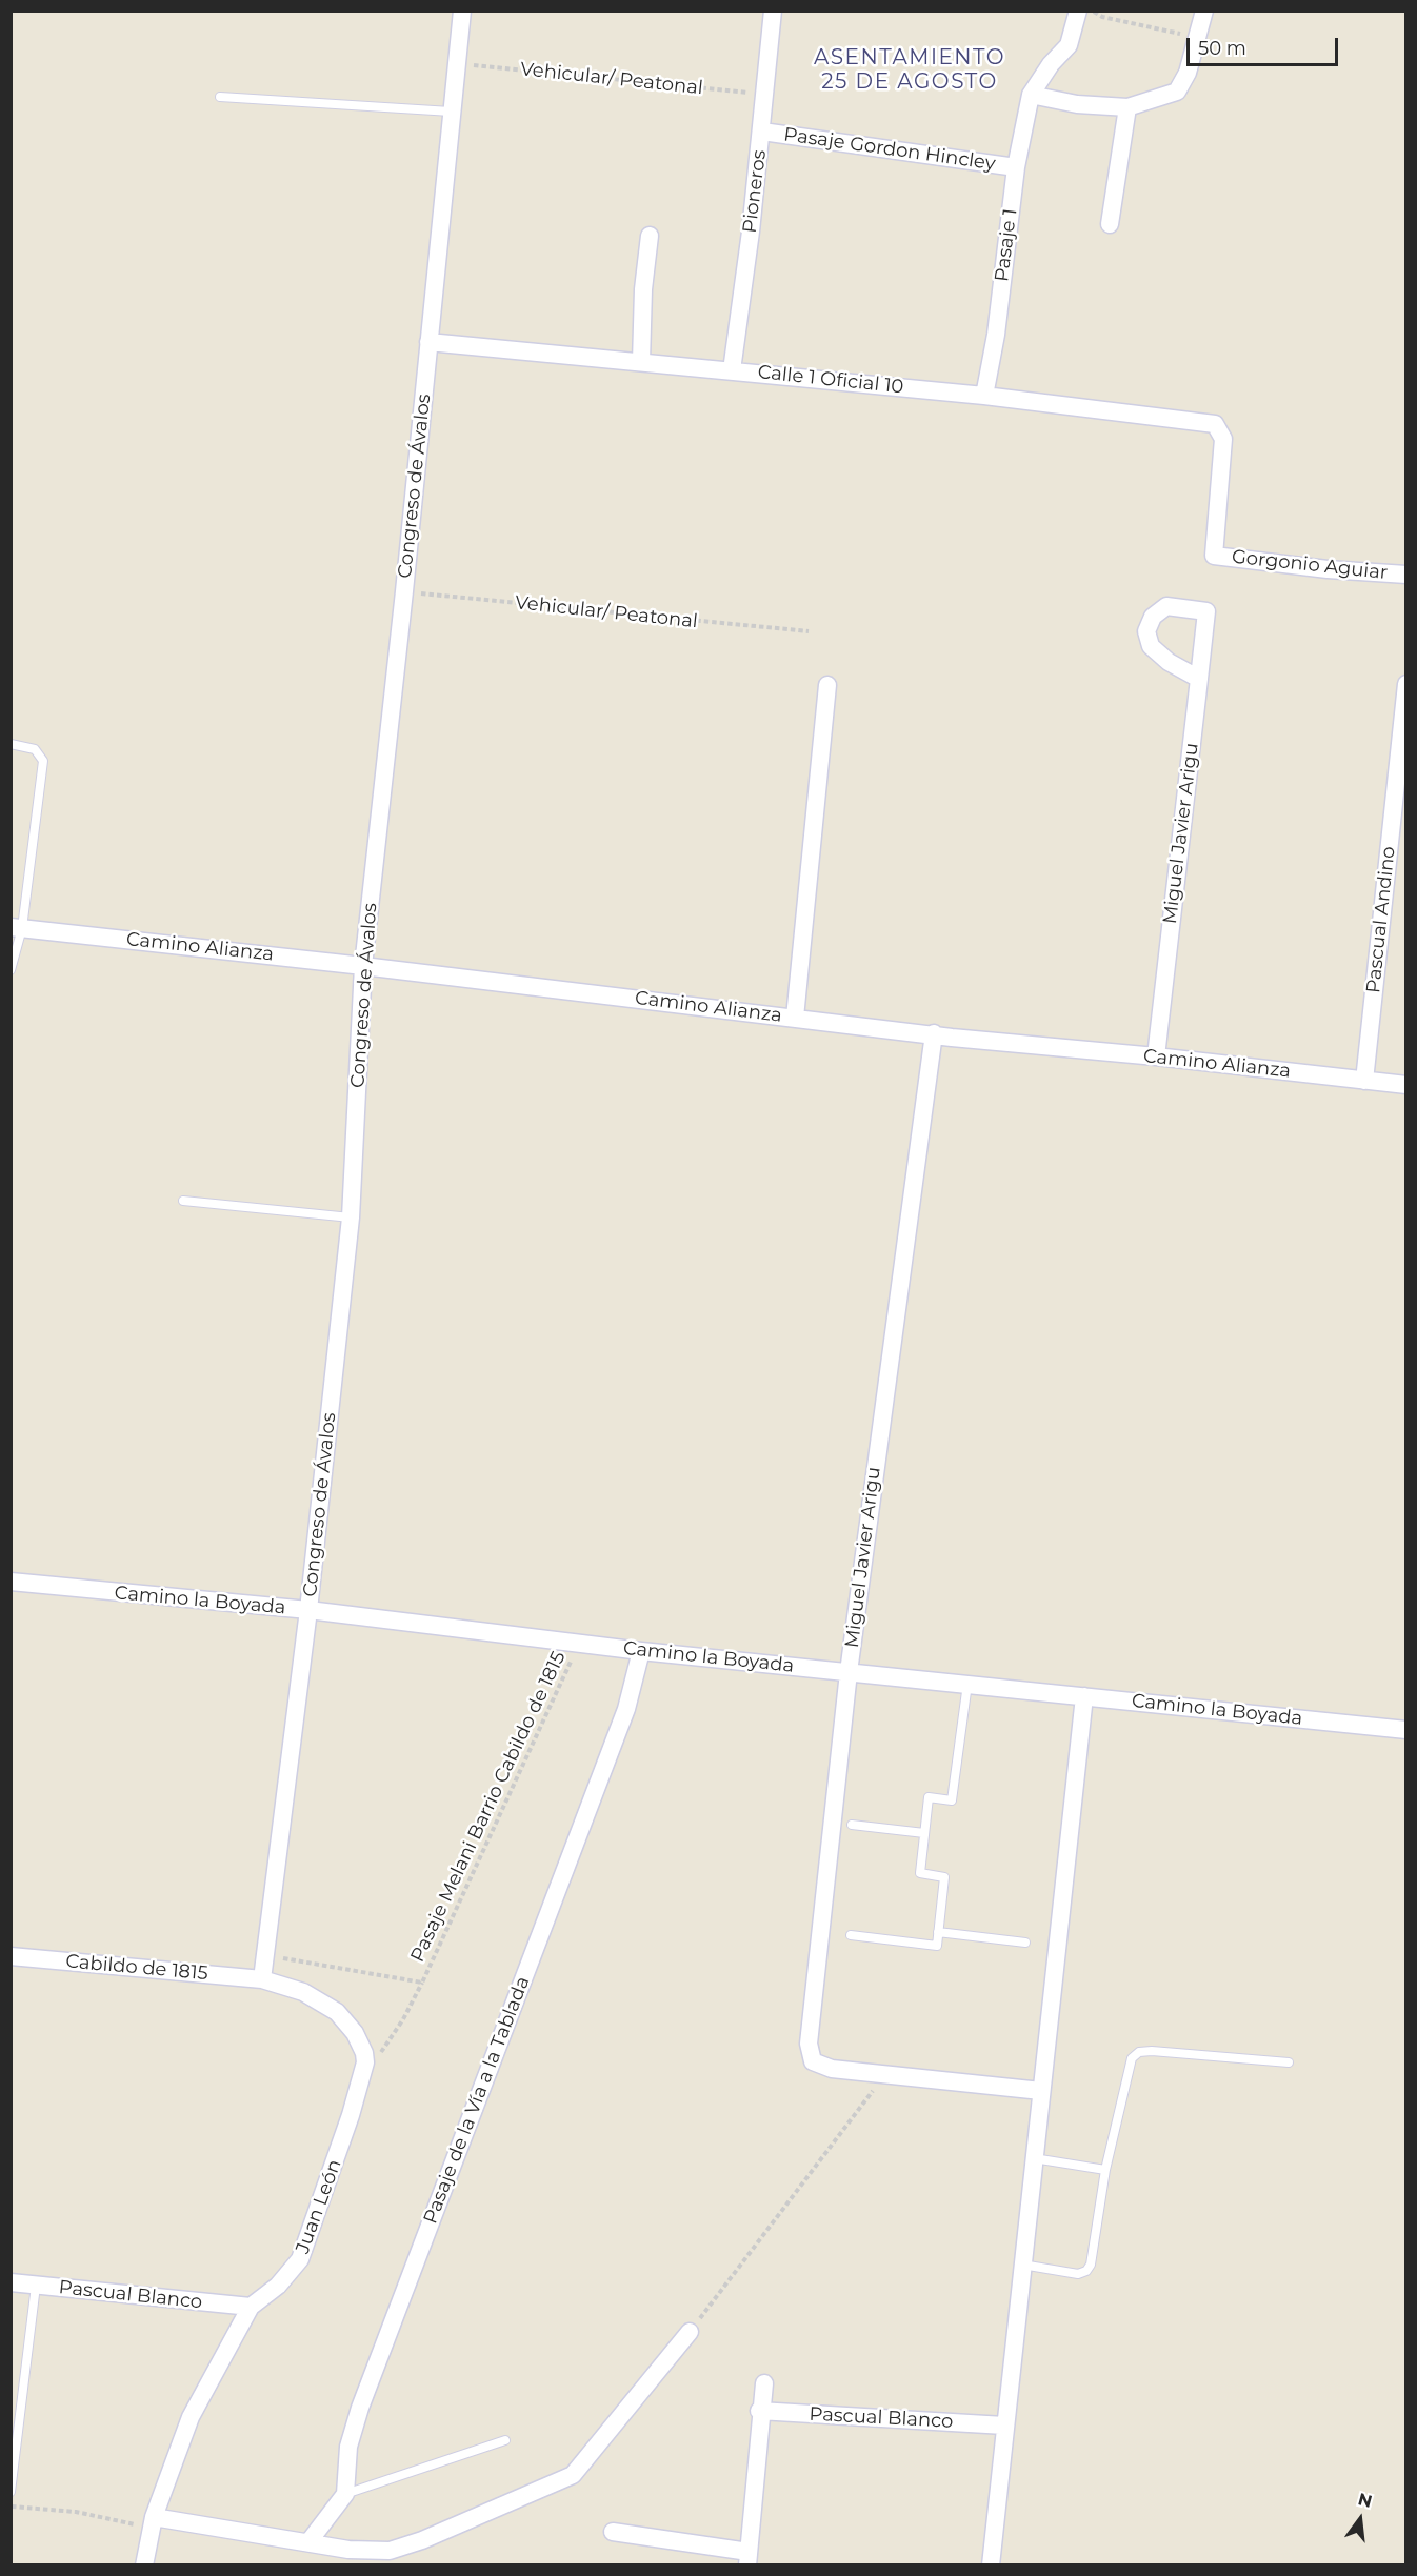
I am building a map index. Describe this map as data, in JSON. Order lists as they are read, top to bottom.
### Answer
{
  "streets": {
    "street": [
      "Pasaje Gordon Hincley",
      "Pioneros",
      "Pasaje 1",
      "Calle 1 Oficial 10",
      "Congreso de Ávalos",
      "Gorgonio Aguiar",
      "Miguel Javier Arigu",
      "Pascual Andino",
      "Camino Alianza",
      "Camino la Boyada",
      "Cabildo de 1815",
      "Pasaje de la Vía a la Tablada",
      "Juan León",
      "Pascual Blanco"
    ],
    "path": ["Vehicular/ Peatonal", "Pasaje Melani Barrio Cabildo de 1815"]
  },
  "crossings": [
    ["Vehicular/ Peatonal", "Pioneros"],
    ["Vehicular/ Peatonal", "Congreso de Ávalos"],
    ["Pasaje Gordon Hincley", "Pioneros"],
    ["Pasaje Gordon Hincley", "Pasaje 1"],
    ["Pioneros", "Calle 1 Oficial 10"],
    ["Pasaje 1", "Calle 1 Oficial 10"],
    ["Calle 1 Oficial 10", "Congreso de Ávalos"],
    ["Calle 1 Oficial 10", "Gorgonio Aguiar"],
    ["Congreso de Ávalos", "Camino Alianza"],
    ["Congreso de Ávalos", "Camino la Boyada"],
    ["Congreso de Ávalos", "Pasaje Melani Barrio Cabildo de 1815"],
    ["Congreso de Ávalos", "Cabildo de 1815"],
    ["Miguel Javier Arigu", "Camino Alianza"],
    ["Miguel Javier Arigu", "Camino la Boyada"],
    ["Pascual Andino", "Camino Alianza"],
    ["Camino la Boyada", "Pasaje Melani Barrio Cabildo de 1815"],
    ["Camino la Boyada", "Pasaje de la Vía a la Tablada"],
    ["Pasaje Melani Barrio Cabildo de 1815", "Juan León"],
    ["Juan León", "Pascual Blanco"]
  ],
  "districts": ["ASENTAMIENTO 25 DE AGOSTO"],
  "scale_bar": "50 m",
  "north": "top"
}
